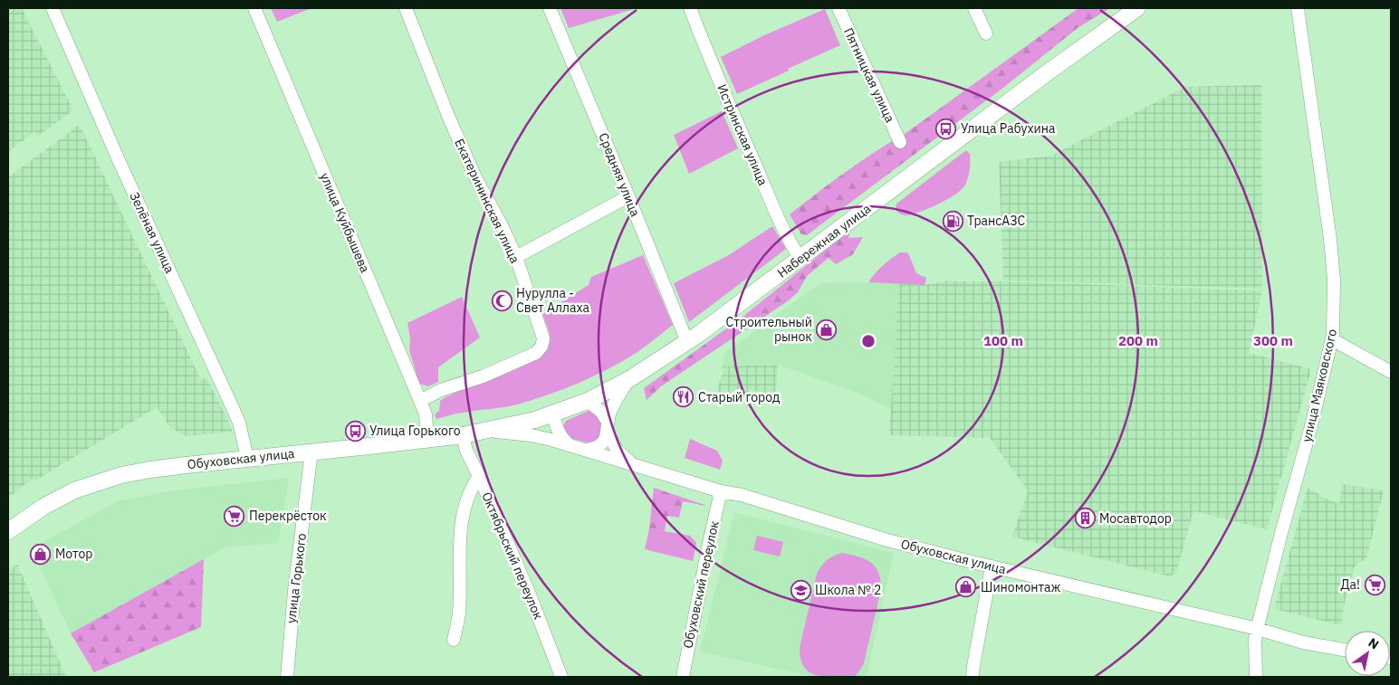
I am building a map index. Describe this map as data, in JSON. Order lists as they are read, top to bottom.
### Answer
{
  "streets": {
    "main road": ["Набережная улица", "Обуховская улица"],
    "street": [
      "Пятницкая улица",
      "Истринская улица",
      "Средняя улица",
      "Екатерининская улица",
      "улица Куйбышева",
      "Зелёная улица",
      "улица Маяковского",
      "Октябрьский переулок",
      "улица Горького",
      "Обуховский переулок"
    ]
  },
  "crossings": [
    ["Истринская улица", "Набережная улица"],
    ["Средняя улица", "Набережная улица"],
    ["Екатерининская улица", "улица Куйбышева"],
    ["улица Куйбышева", "Обуховская улица"],
    ["Зелёная улица", "Обуховская улица"],
    ["Набережная улица", "Обуховская улица"],
    ["улица Маяковского", "Обуховская улица"],
    ["Обуховская улица", "Октябрьский переулок"],
    ["Обуховская улица", "улица Горького"],
    ["Обуховская улица", "Обуховский переулок"]
  ],
  "places": {
    "bus stop": ["Улица Рабухина", "Улица Горького"],
    "fuel station": ["ТрансАЗС"],
    "mosque": ["Нурулла - Свет Аллаха"],
    "shop": ["Строительный рынок", "Мотор", "Шиномонтаж"],
    "restaurant": ["Старый город"],
    "supermarket": ["Перекрёсток", "Да!"],
    "building": ["Мосавтодор"],
    "school or university": ["Школа № 2"]
  },
  "north": "top right",
  "rings": ["100 m", "200 m", "300 m"]
}
